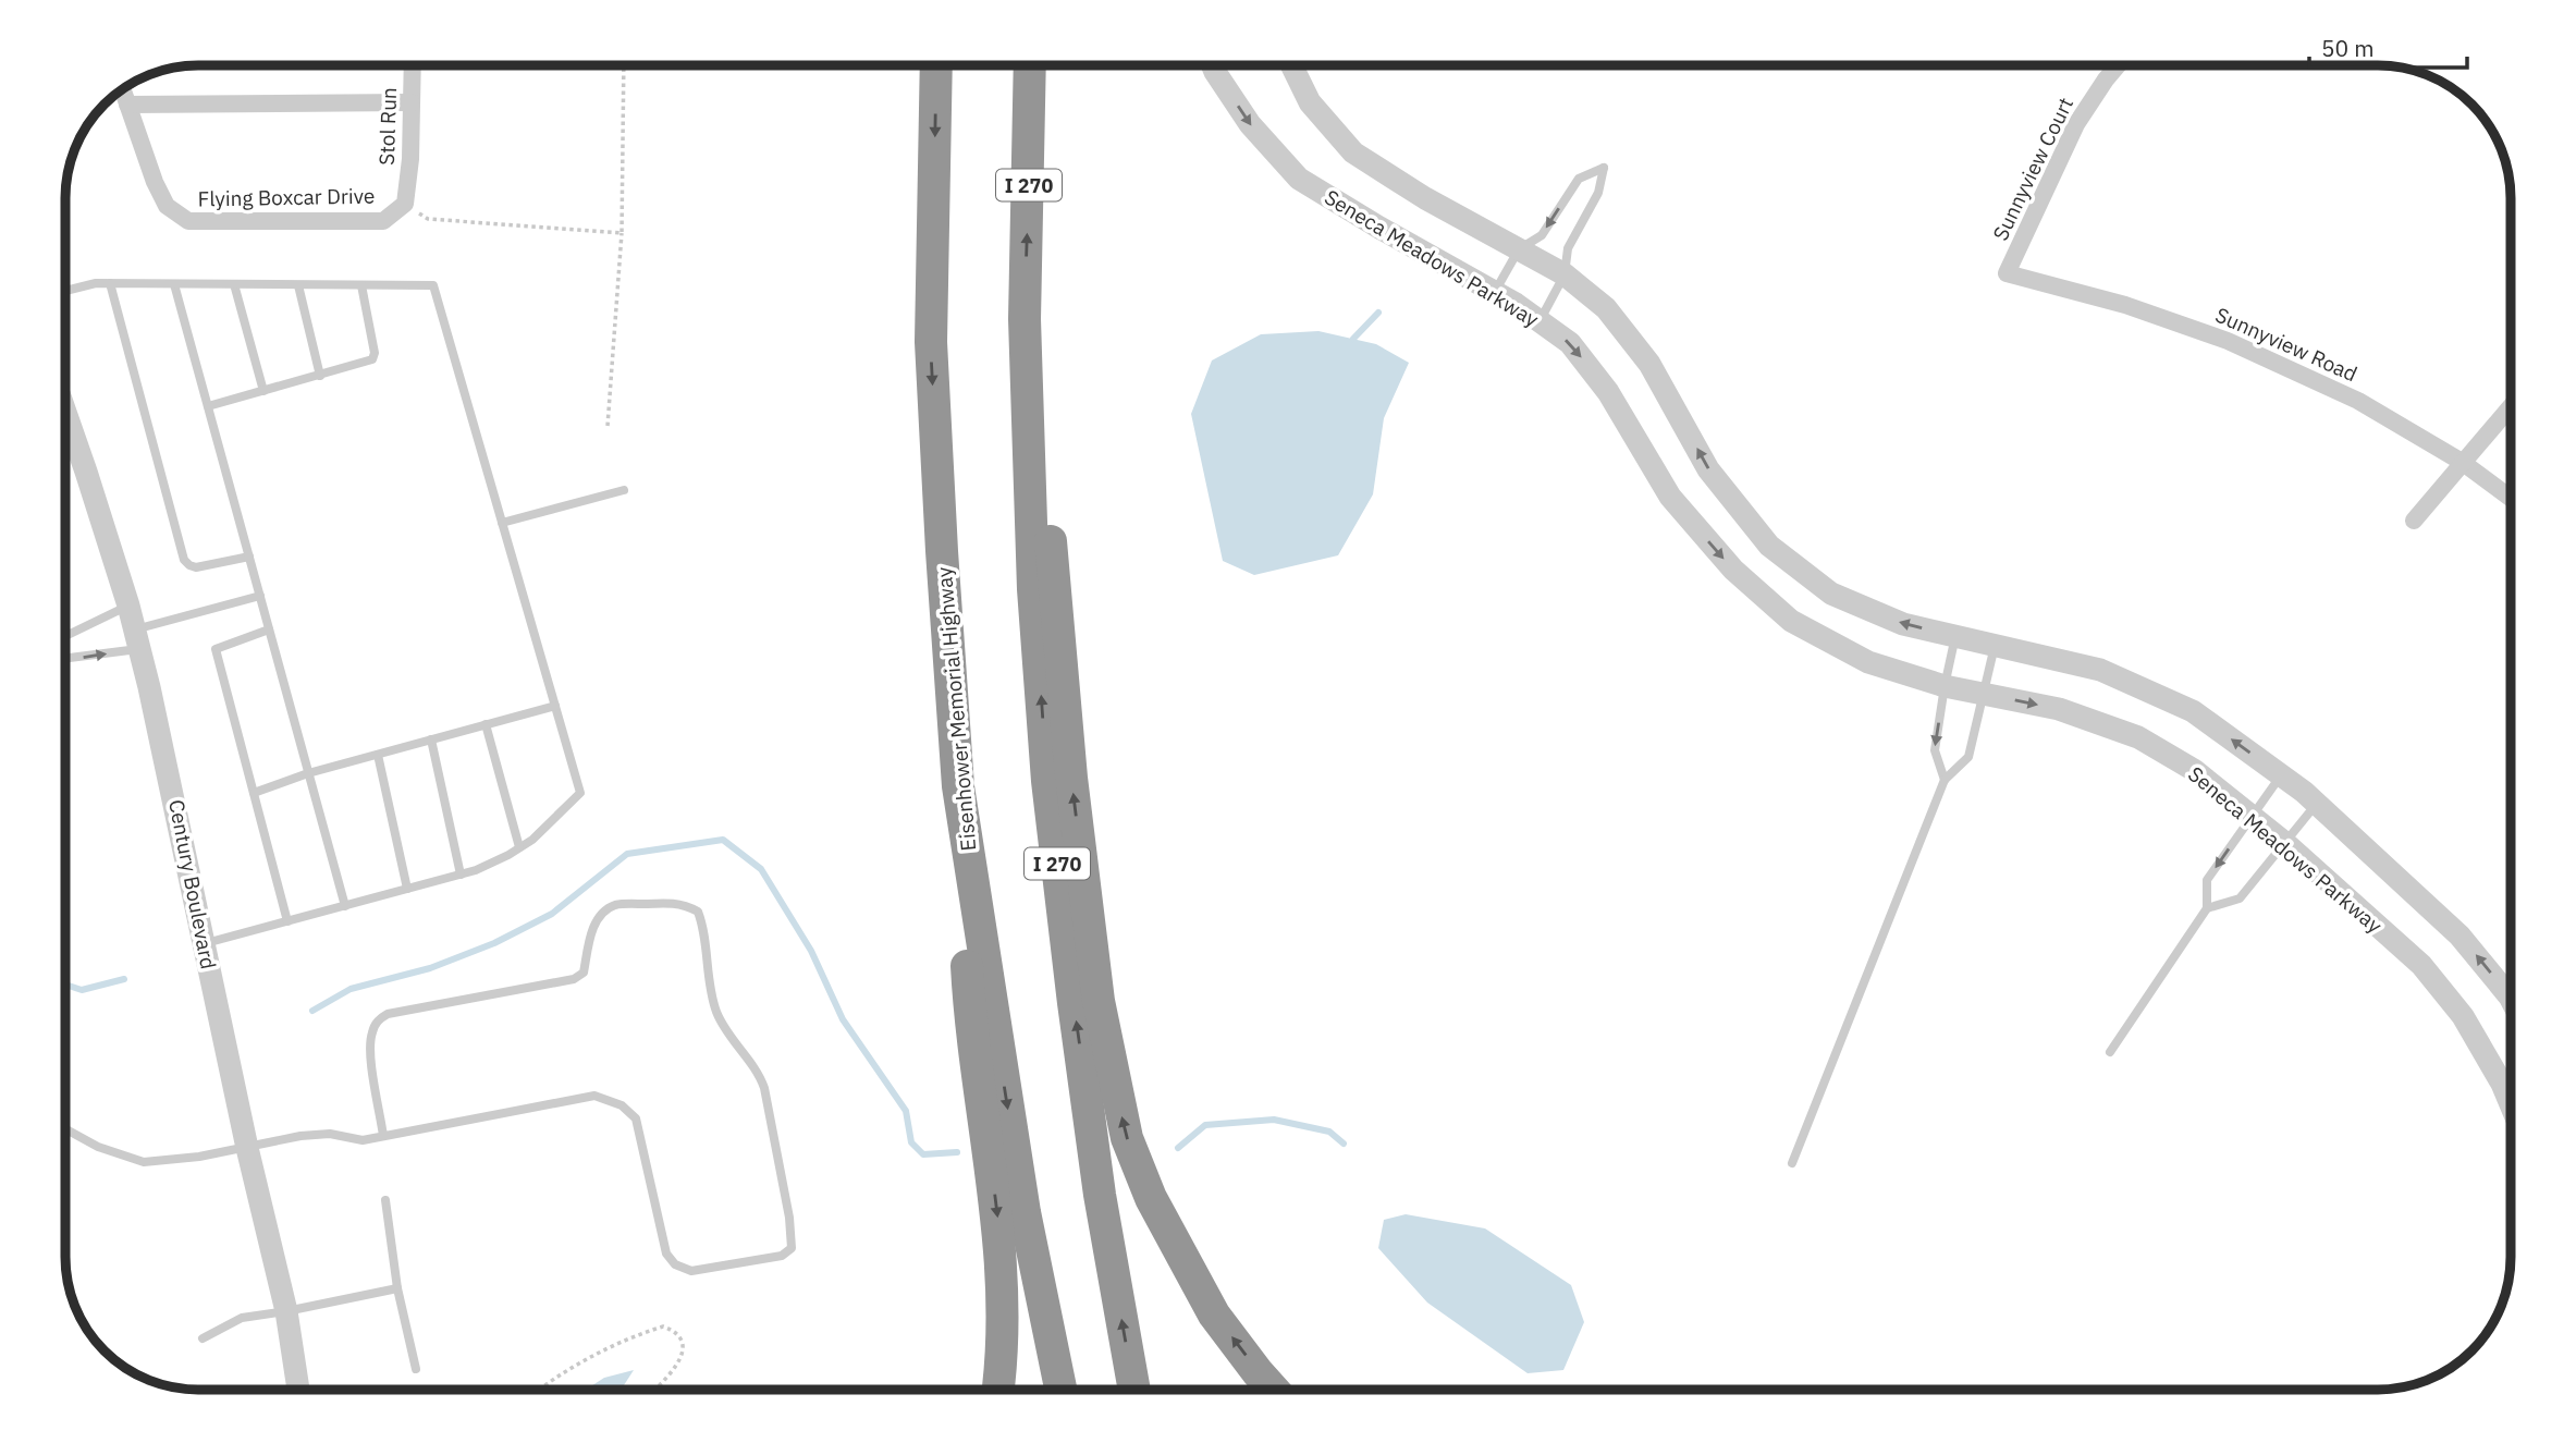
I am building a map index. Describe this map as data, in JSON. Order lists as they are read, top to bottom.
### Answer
{
  "streets": {
    "highway": ["I 270", "Eisenhower Memorial Highway"],
    "street": [
      "Stol Run",
      "Sunnyview Court",
      "Flying Boxcar Drive",
      "Seneca Meadows Parkway",
      "Sunnyview Road",
      "Century Boulevard"
    ]
  },
  "crossings": [
    ["Stol Run", "Flying Boxcar Drive"],
    ["Sunnyview Court", "Sunnyview Road"]
  ],
  "scale_bar": "50 m"
}
